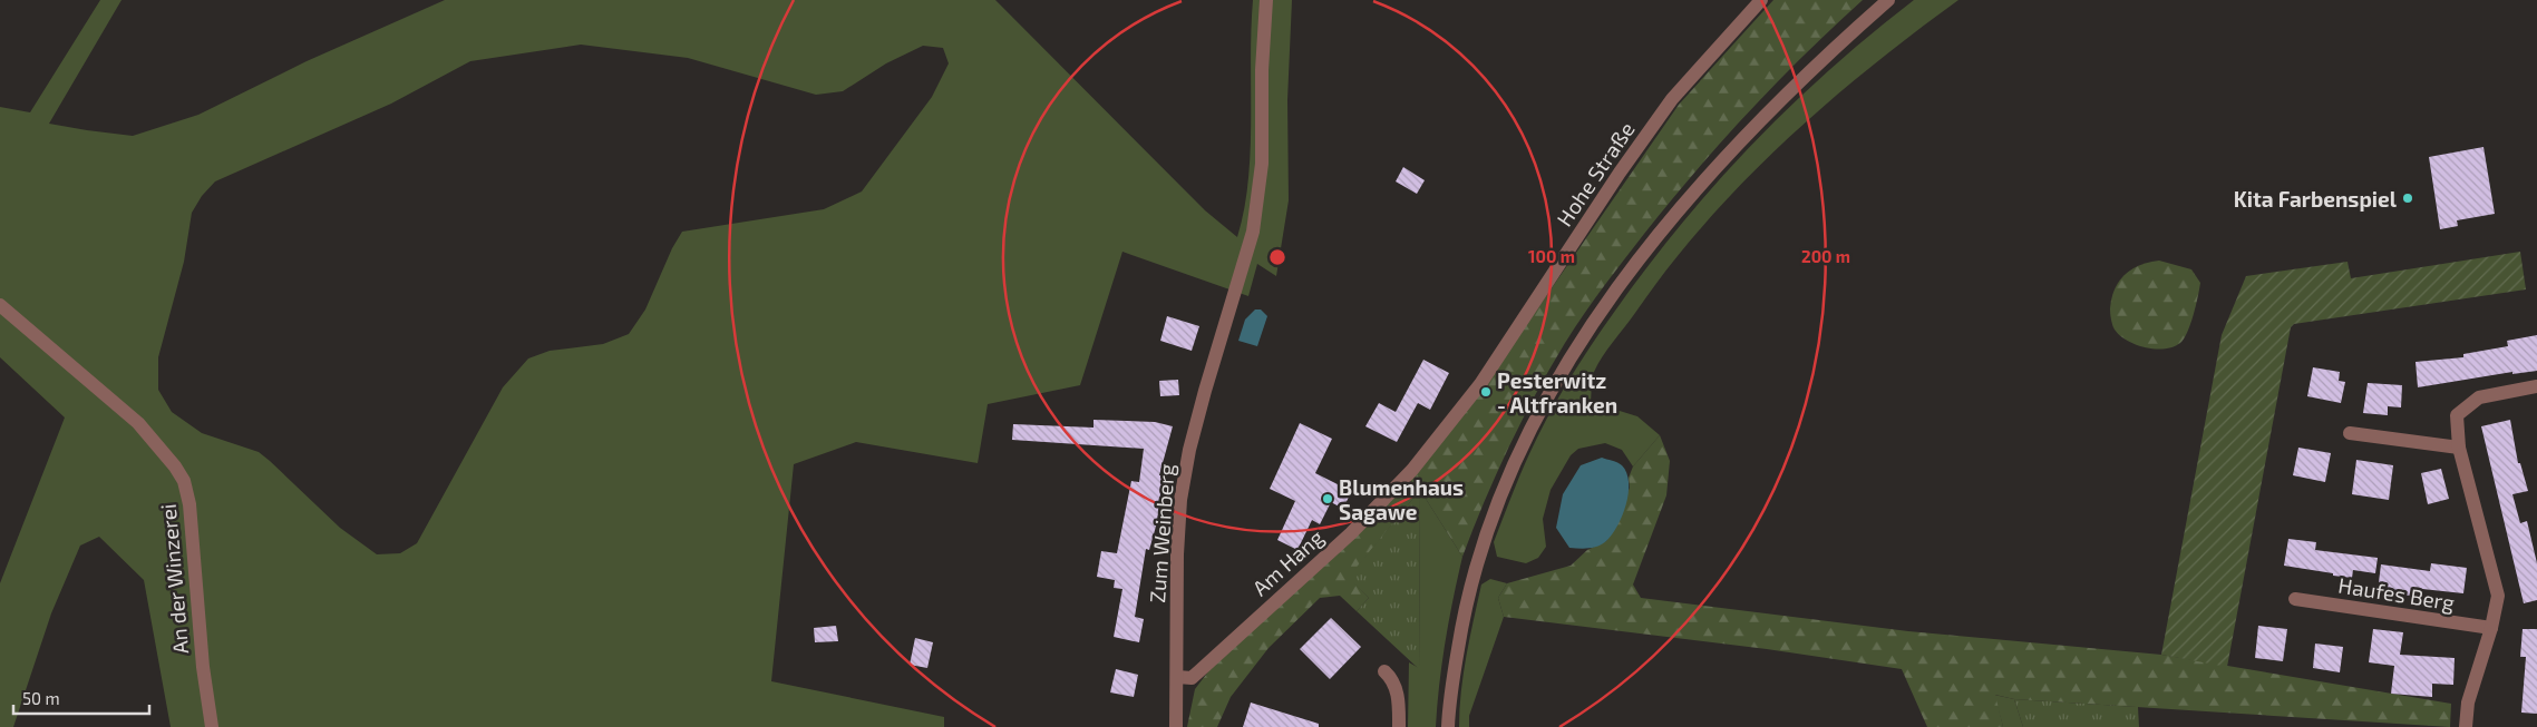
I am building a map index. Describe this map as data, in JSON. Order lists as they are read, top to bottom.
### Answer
{
  "streets": {
    "street": [
      "Hohe Straße",
      "Zum Weinberg",
      "Am Hang",
      "An der Winzerei",
      "Haufes Berg"
    ]
  },
  "crossings": [
    ["Hohe Straße", "Am Hang"],
    ["Zum Weinberg", "Am Hang"]
  ],
  "places": ["Kita Farbenspiel", "Pesterwitz - Altfranken", "Blumenhaus Sagawe"],
  "scale_bar": "50 m",
  "rings": ["100 m", "200 m"]
}
